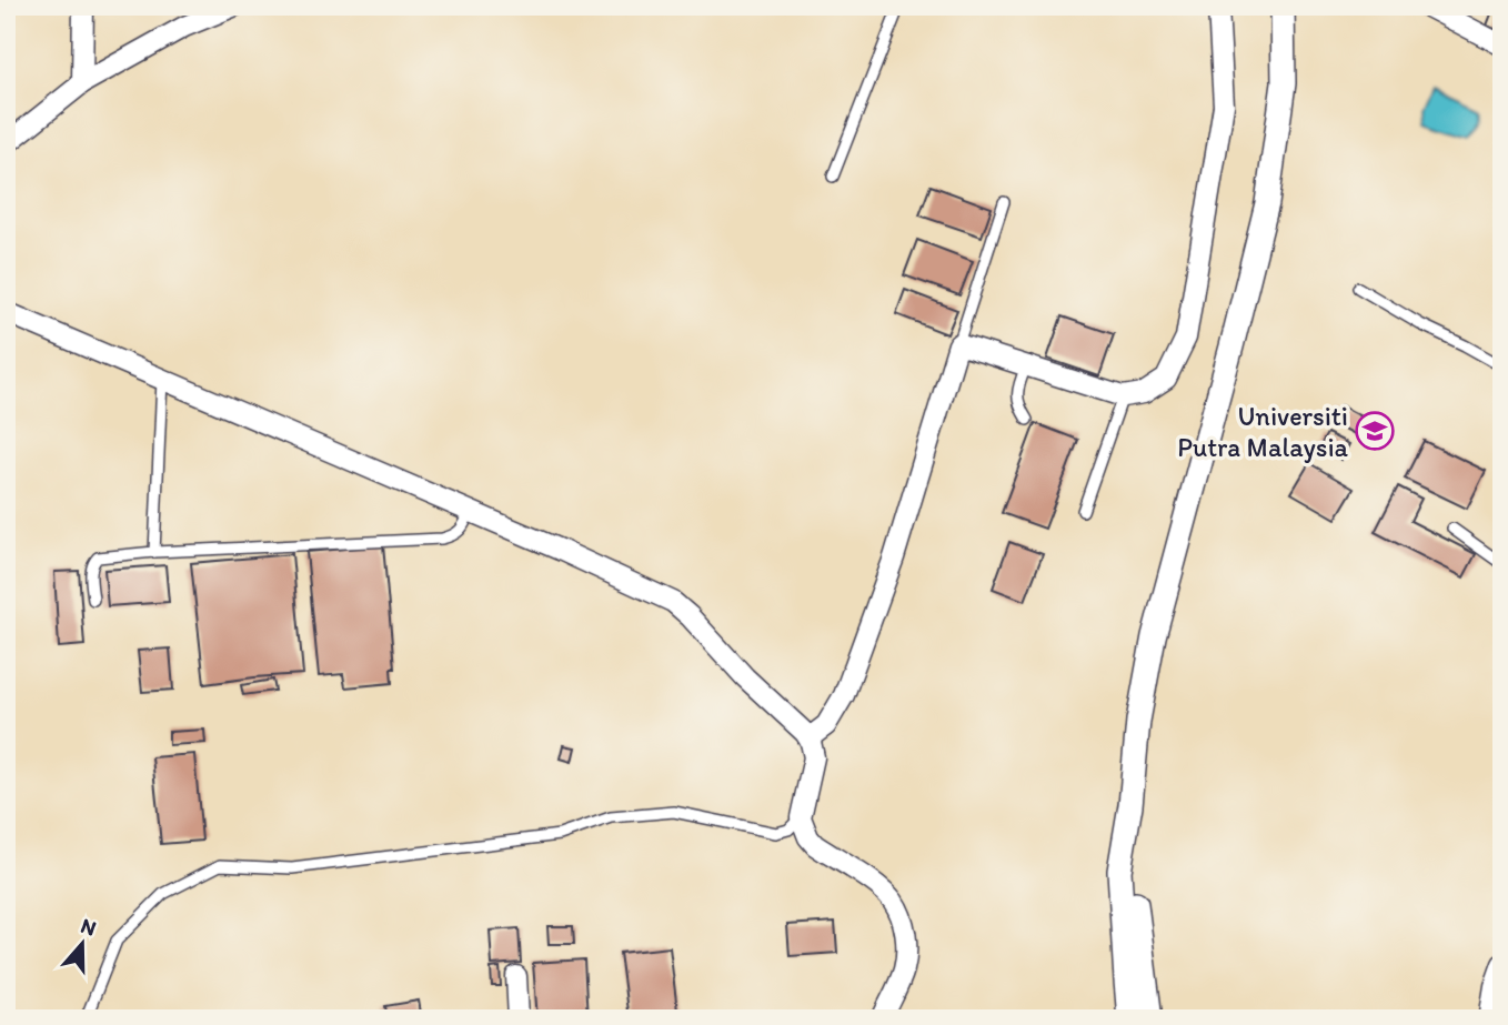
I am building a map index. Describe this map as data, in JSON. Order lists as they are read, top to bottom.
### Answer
{
  "places": {
    "school or university": ["Universiti Putra Malaysia"]
  },
  "north": "top"
}
